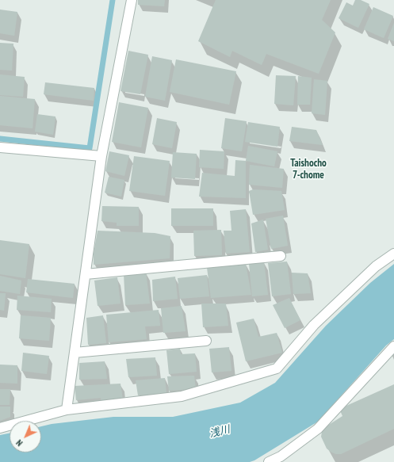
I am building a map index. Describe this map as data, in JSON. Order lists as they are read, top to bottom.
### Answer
{
  "districts": ["Taishocho 7-chome"],
  "water": ["浅川"],
  "north": "bottom left"
}
